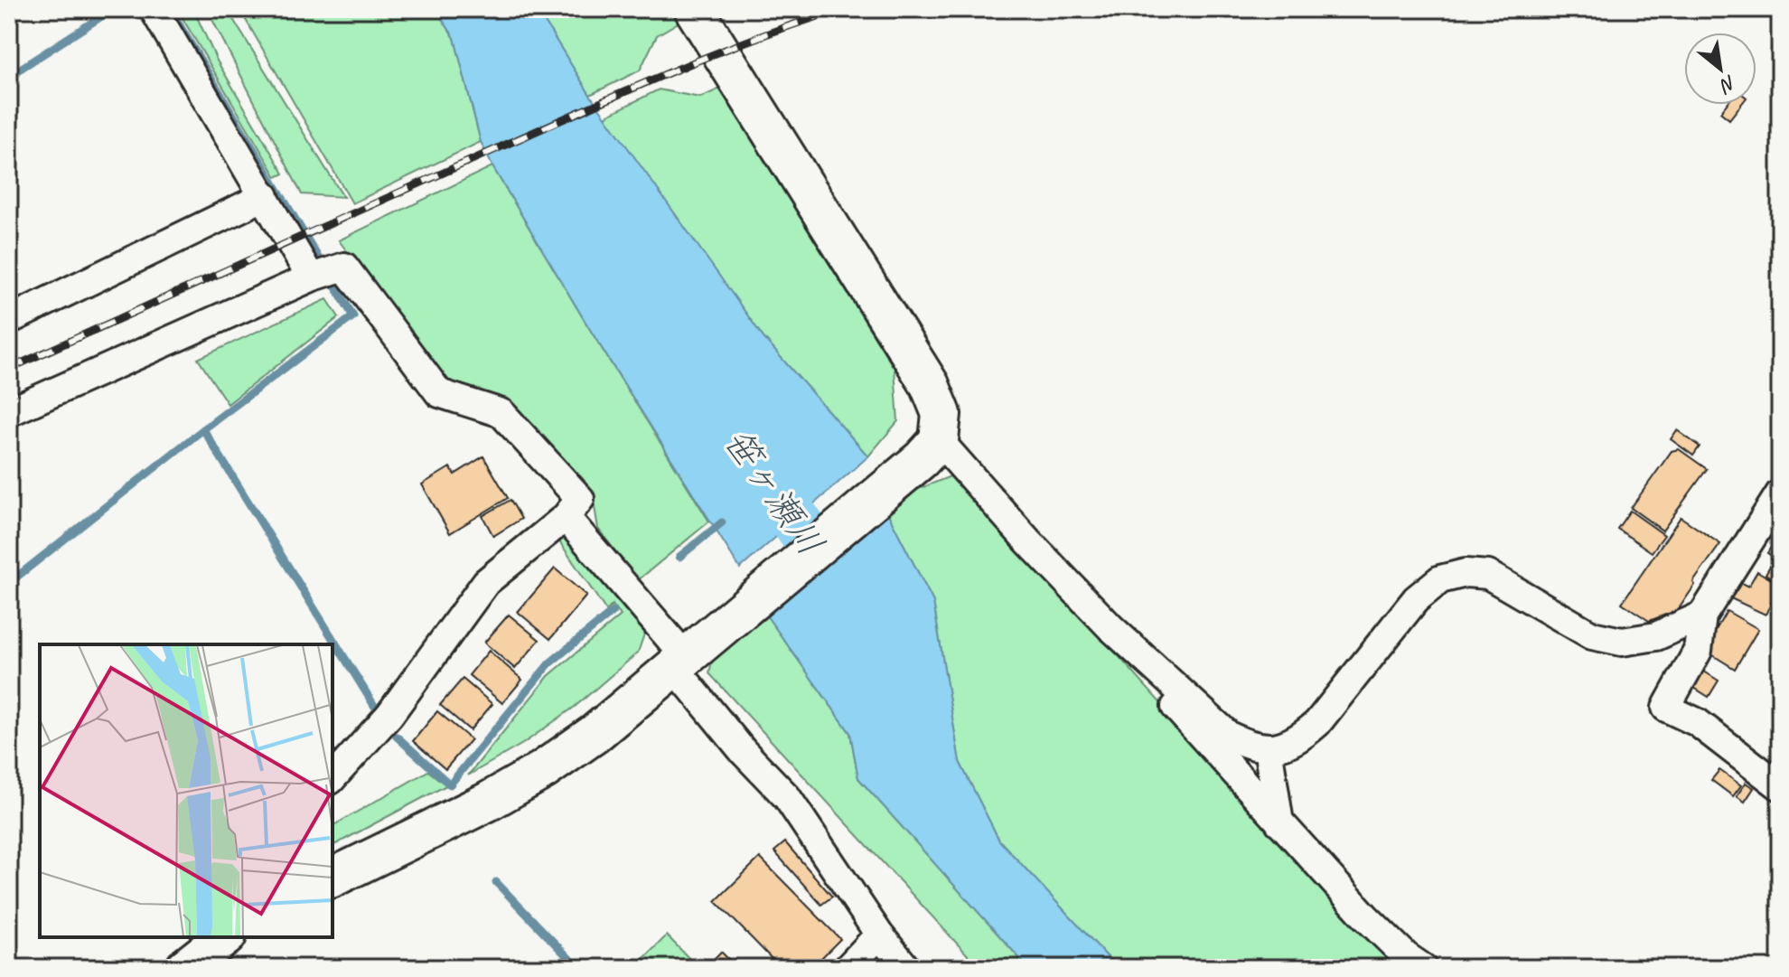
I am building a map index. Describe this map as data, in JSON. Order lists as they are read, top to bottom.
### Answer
{
  "water": ["笹ヶ瀬川"],
  "north": "bottom right"
}
